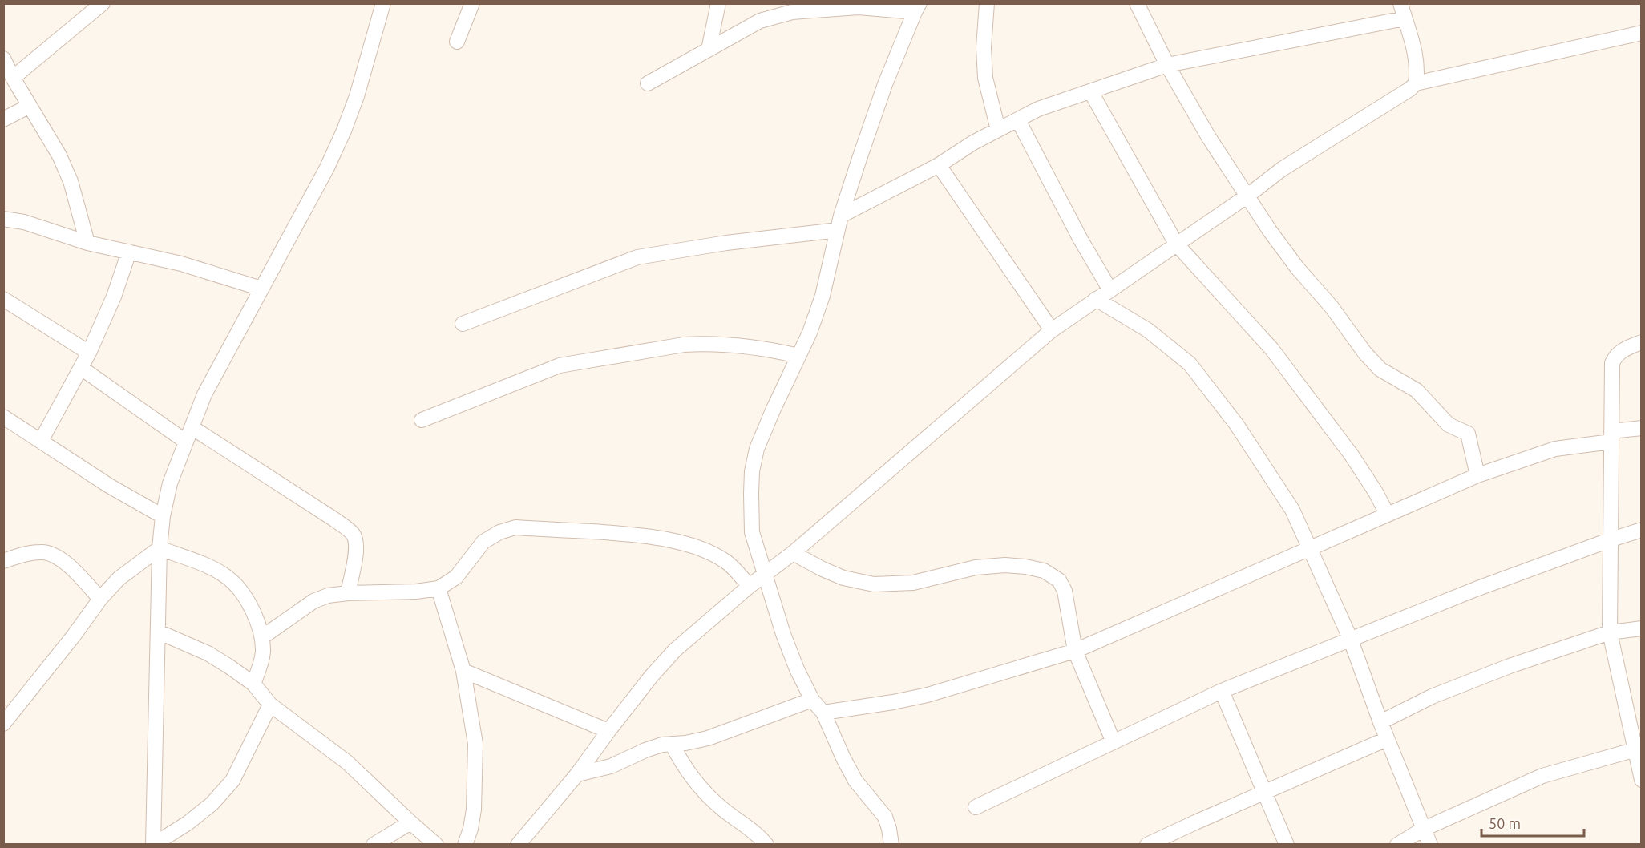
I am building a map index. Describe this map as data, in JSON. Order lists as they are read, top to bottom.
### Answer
{
  "scale_bar": "50 m"
}
